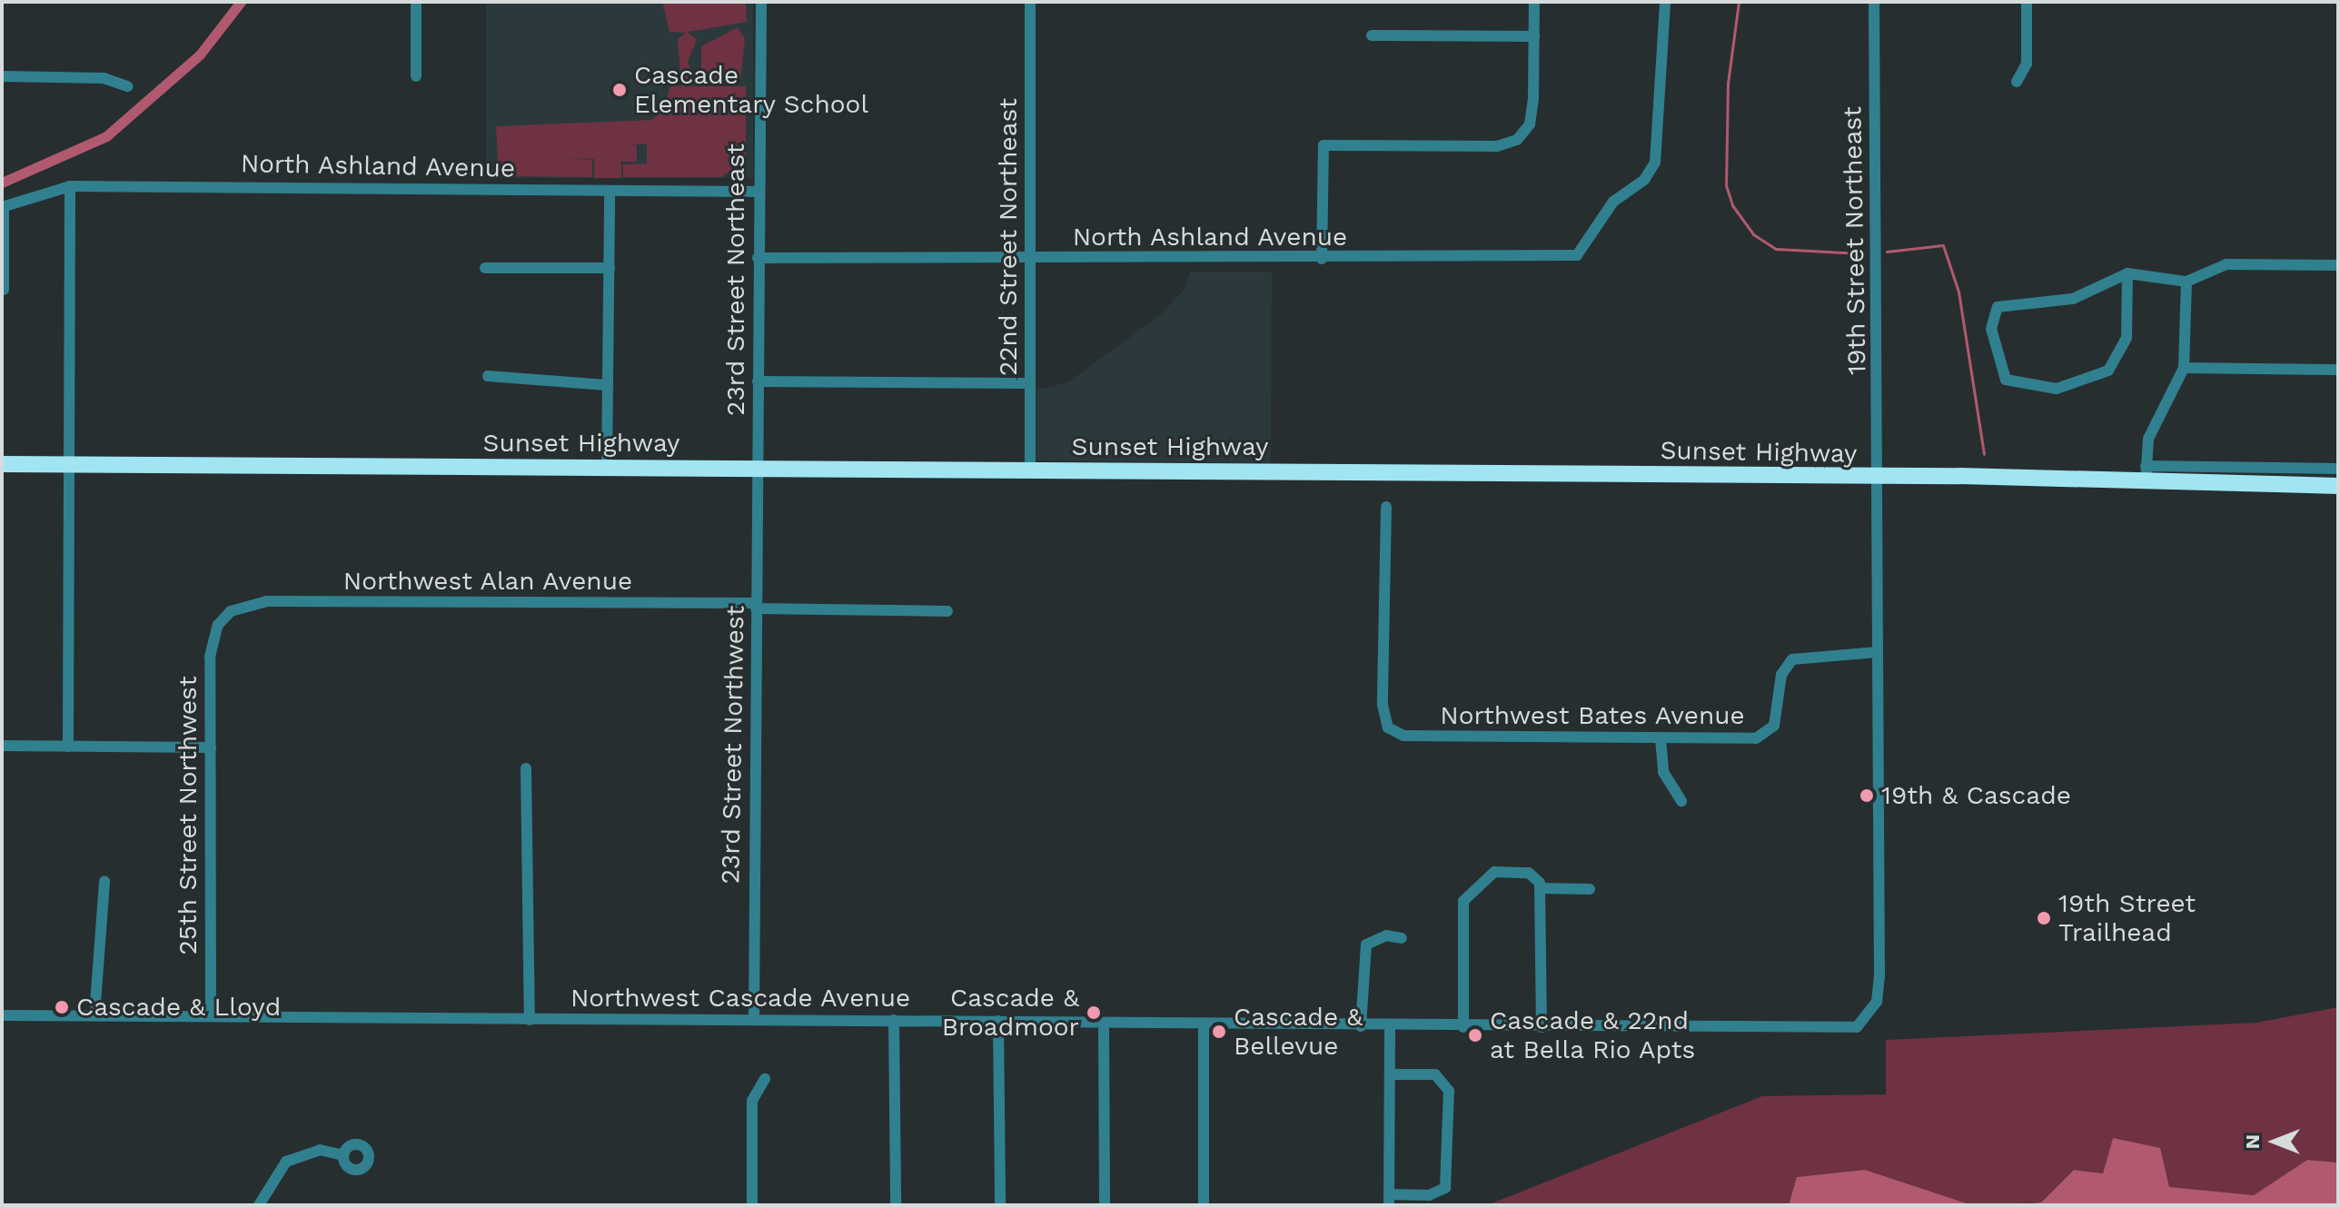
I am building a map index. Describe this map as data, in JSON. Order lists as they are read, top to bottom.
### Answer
{
  "streets": {
    "highway": ["Sunset Highway"],
    "street": [
      "North Ashland Avenue",
      "22nd Street Northeast",
      "19th Street Northeast",
      "23rd Street Northeast",
      "Northwest Alan Avenue",
      "Northwest Bates Avenue",
      "23rd Street Northwest",
      "25th Street Northwest",
      "Northwest Cascade Avenue"
    ]
  },
  "crossings": [
    ["North Ashland Avenue", "22nd Street Northeast"],
    ["North Ashland Avenue", "23rd Street Northeast"],
    ["22nd Street Northeast", "Sunset Highway"],
    ["19th Street Northeast", "Sunset Highway"],
    ["19th Street Northeast", "Northwest Bates Avenue"],
    ["19th Street Northeast", "Northwest Cascade Avenue"],
    ["23rd Street Northeast", "Sunset Highway"],
    ["23rd Street Northeast", "23rd Street Northwest"],
    ["Sunset Highway", "23rd Street Northwest"],
    ["Northwest Alan Avenue", "23rd Street Northwest"],
    ["Northwest Alan Avenue", "25th Street Northwest"],
    ["23rd Street Northwest", "Northwest Cascade Avenue"],
    ["25th Street Northwest", "Northwest Cascade Avenue"]
  ],
  "places": [
    "Cascade Elementary School",
    "19th & Cascade",
    "19th Street Trailhead",
    "Cascade & Lloyd",
    "Cascade & Broadmoor",
    "Cascade & Bellevue",
    "Cascade & 22nd at Bella Rio Apts"
  ],
  "north": "left"
}
